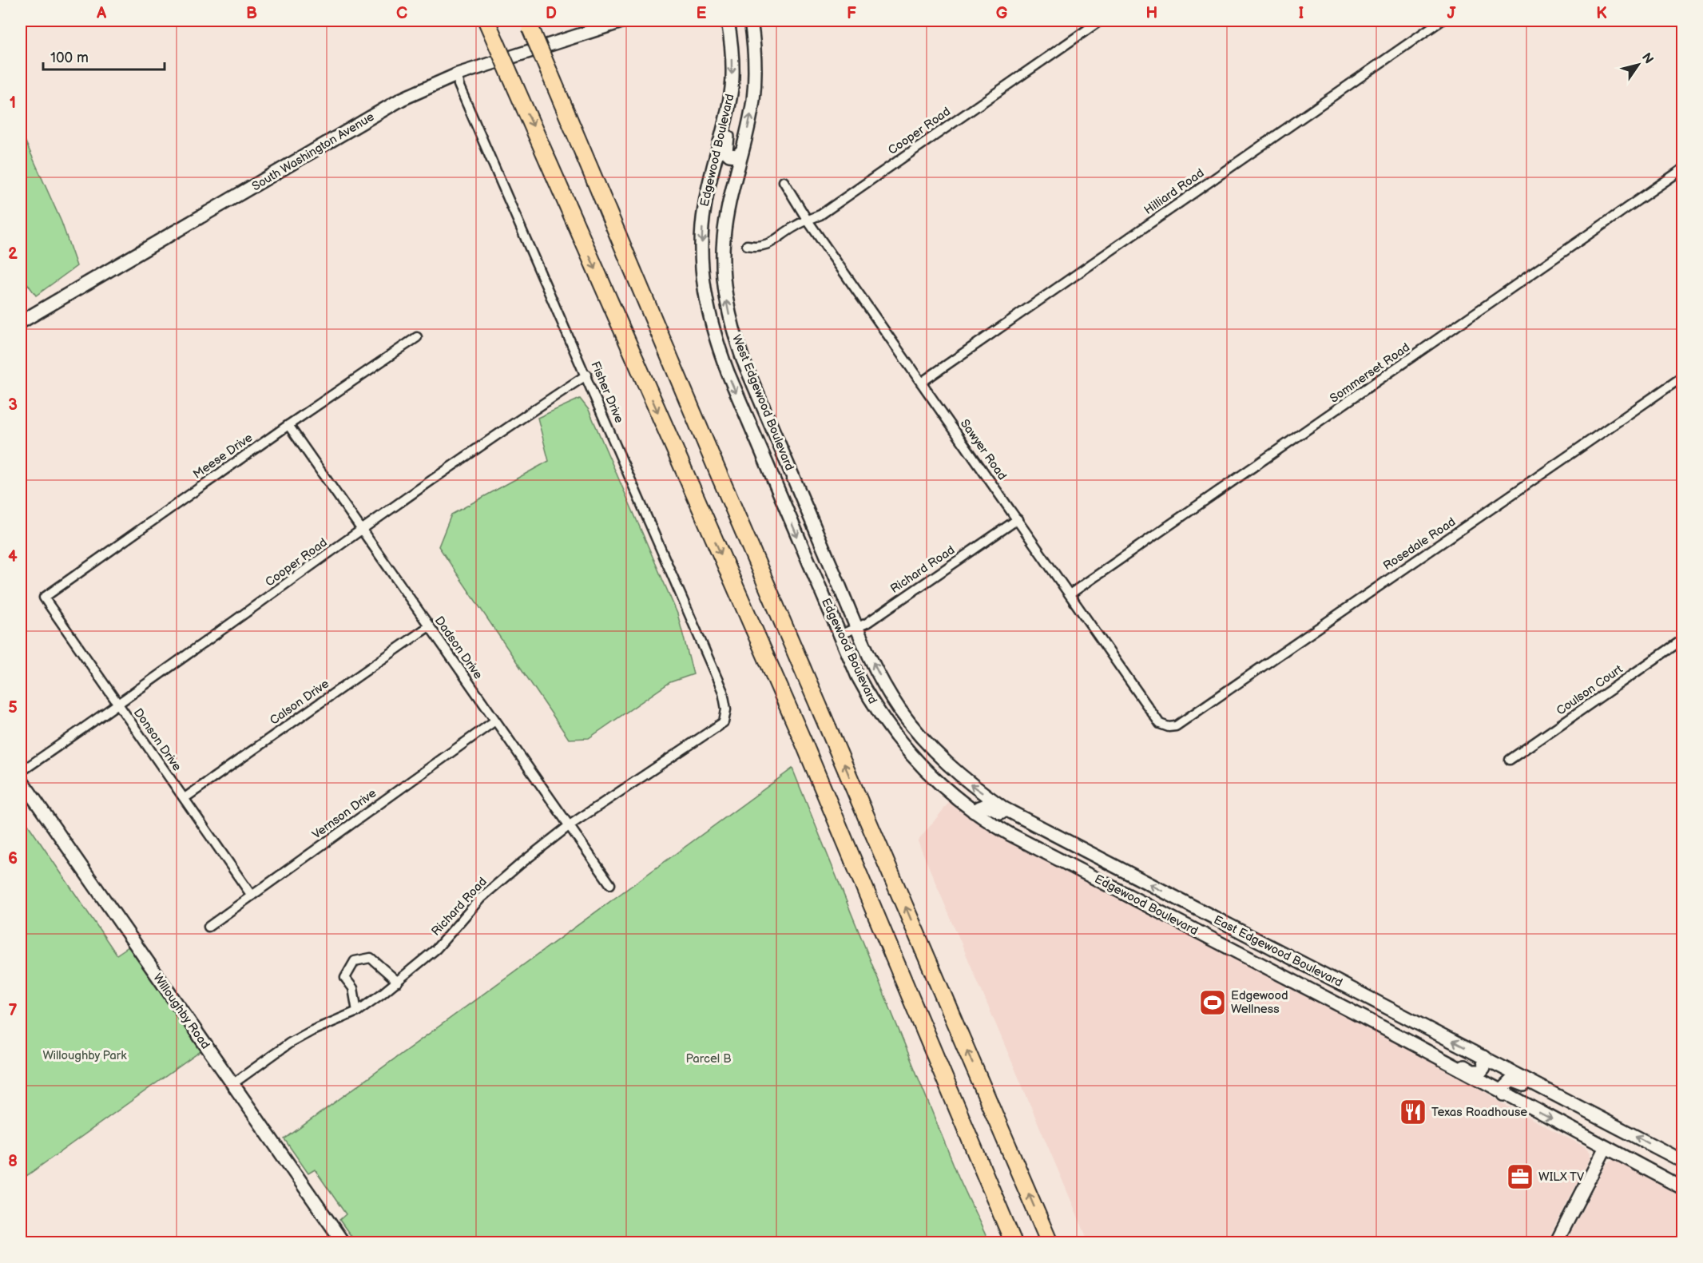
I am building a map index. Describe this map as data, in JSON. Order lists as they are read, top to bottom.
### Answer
{
  "streets": {
    "street": [
      "Cooper Road",
      "Edgewood Boulevard",
      "South Washington Avenue",
      "Hilliard Road",
      "Sommerset Road",
      "Fisher Drive",
      "West Edgewood Boulevard",
      "Sawyer Road",
      "Meese Drive",
      "Rosedale Road",
      "Richard Road",
      "Dadson Drive",
      "Coulson Court",
      "Calson Drive",
      "Donson Drive",
      "Vernson Drive",
      "East Edgewood Boulevard",
      "Willoughby Road"
    ]
  },
  "crossings": [
    ["Cooper Road", "Fisher Drive"],
    ["Cooper Road", "Sawyer Road"],
    ["Cooper Road", "Dadson Drive"],
    ["Cooper Road", "Donson Drive"],
    ["Edgewood Boulevard", "Richard Road"],
    ["South Washington Avenue", "Fisher Drive"],
    ["Hilliard Road", "Sawyer Road"],
    ["Sommerset Road", "Sawyer Road"],
    ["Fisher Drive", "Richard Road"],
    ["West Edgewood Boulevard", "Richard Road"],
    ["West Edgewood Boulevard", "East Edgewood Boulevard"],
    ["Sawyer Road", "Rosedale Road"],
    ["Sawyer Road", "Richard Road"],
    ["Meese Drive", "Dadson Drive"],
    ["Meese Drive", "Donson Drive"],
    ["Richard Road", "Dadson Drive"],
    ["Richard Road", "Willoughby Road"],
    ["Dadson Drive", "Calson Drive"],
    ["Dadson Drive", "Vernson Drive"],
    ["Calson Drive", "Donson Drive"],
    ["Donson Drive", "Vernson Drive"]
  ],
  "one_way": ["Edgewood Boulevard", "West Edgewood Boulevard", "East Edgewood Boulevard"],
  "parks": ["Willoughby Park", "Parcel B"],
  "places": {
    "sports": ["Edgewood Wellness"],
    "restaurant": ["Texas Roadhouse"],
    "office": ["WILX TV"]
  },
  "scale_bar": "100 m",
  "north": "top right",
  "grid": {
    "columns": [
      "A",
      "B",
      "C",
      "D",
      "E",
      "F",
      "G",
      "H",
      "I",
      "J",
      "K"
    ],
    "rows": [
      "1",
      "2",
      "3",
      "4",
      "5",
      "6",
      "7",
      "8"
    ]
  }
}
